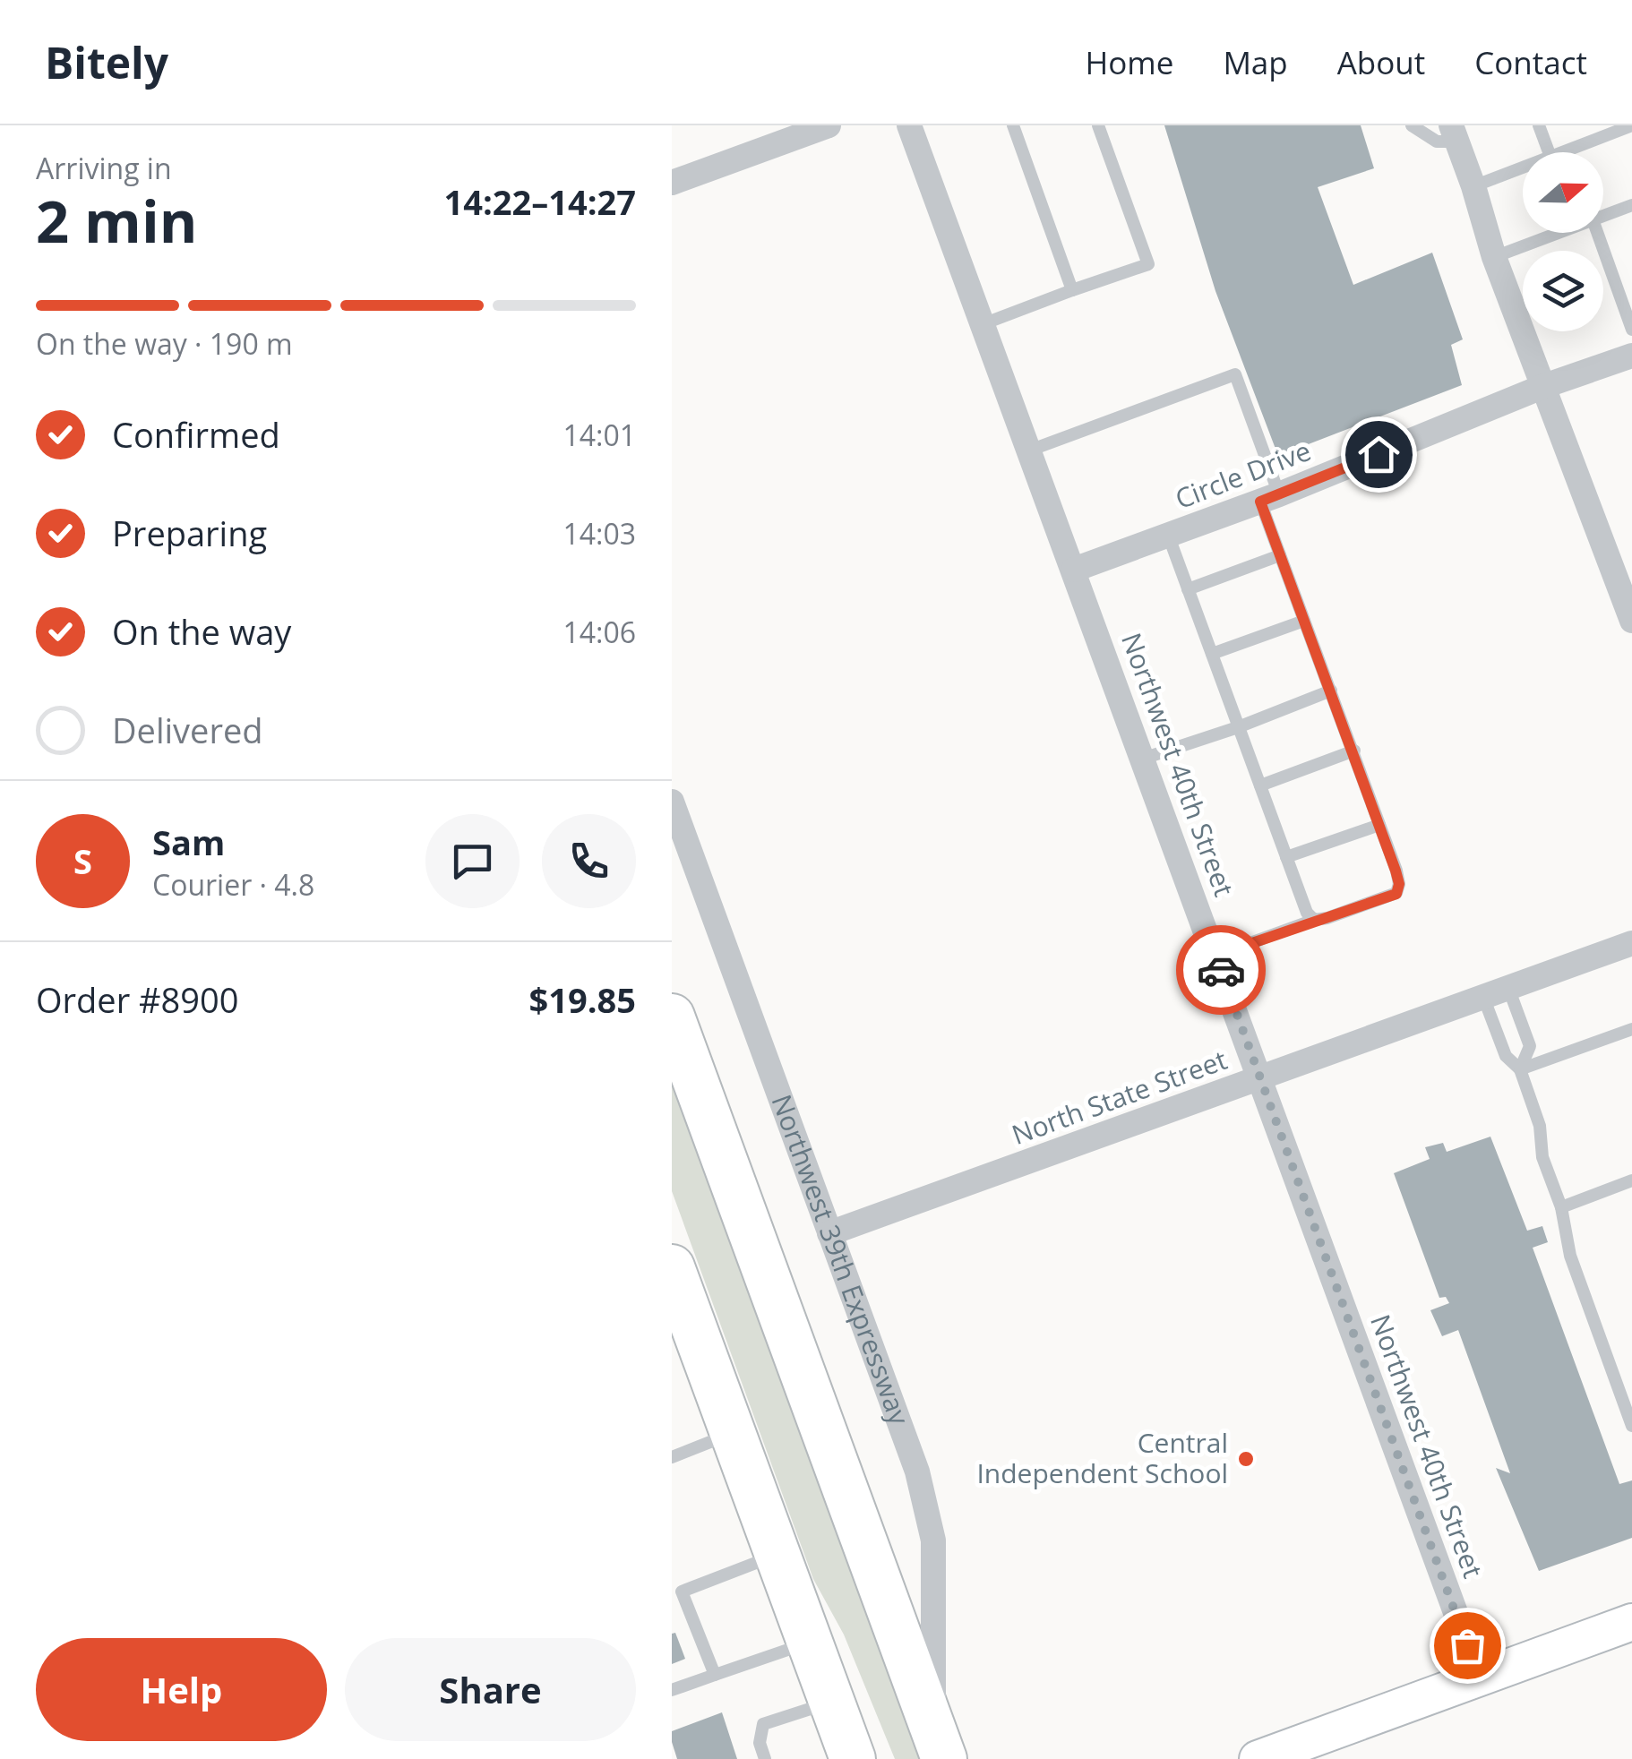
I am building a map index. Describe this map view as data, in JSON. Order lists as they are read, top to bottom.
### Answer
{
  "streets": {
    "highway": ["Northwest 39th Expressway"],
    "street": ["Circle Drive", "Northwest 40th Street", "North State Street"]
  },
  "crossings": [
    ["Circle Drive", "Northwest 40th Street"],
    ["Northwest 40th Street", "North State Street"],
    ["North State Street", "Northwest 39th Expressway"]
  ],
  "places": ["Central Independent School"],
  "north": "right",
  "page": {
    "header": "Bitely",
    "nav": [
      "Home",
      "Map",
      "About",
      "Contact"
    ],
    "heading": ["2 min", "Arriving in", "14:22–14:27"],
    "panel": [
      "Sam",
      "Courier · 4.8",
      "Order #8900",
      "$19.85"
    ],
    "bar": "On the way · 190 m",
    "list": [
      ["Confirmed", "14:01"],
      ["Preparing", "14:03"],
      ["On the way", "14:06"],
      "Delivered"
    ],
    "round": "S",
    "buttons": ["Help", "Share"]
  }
}
